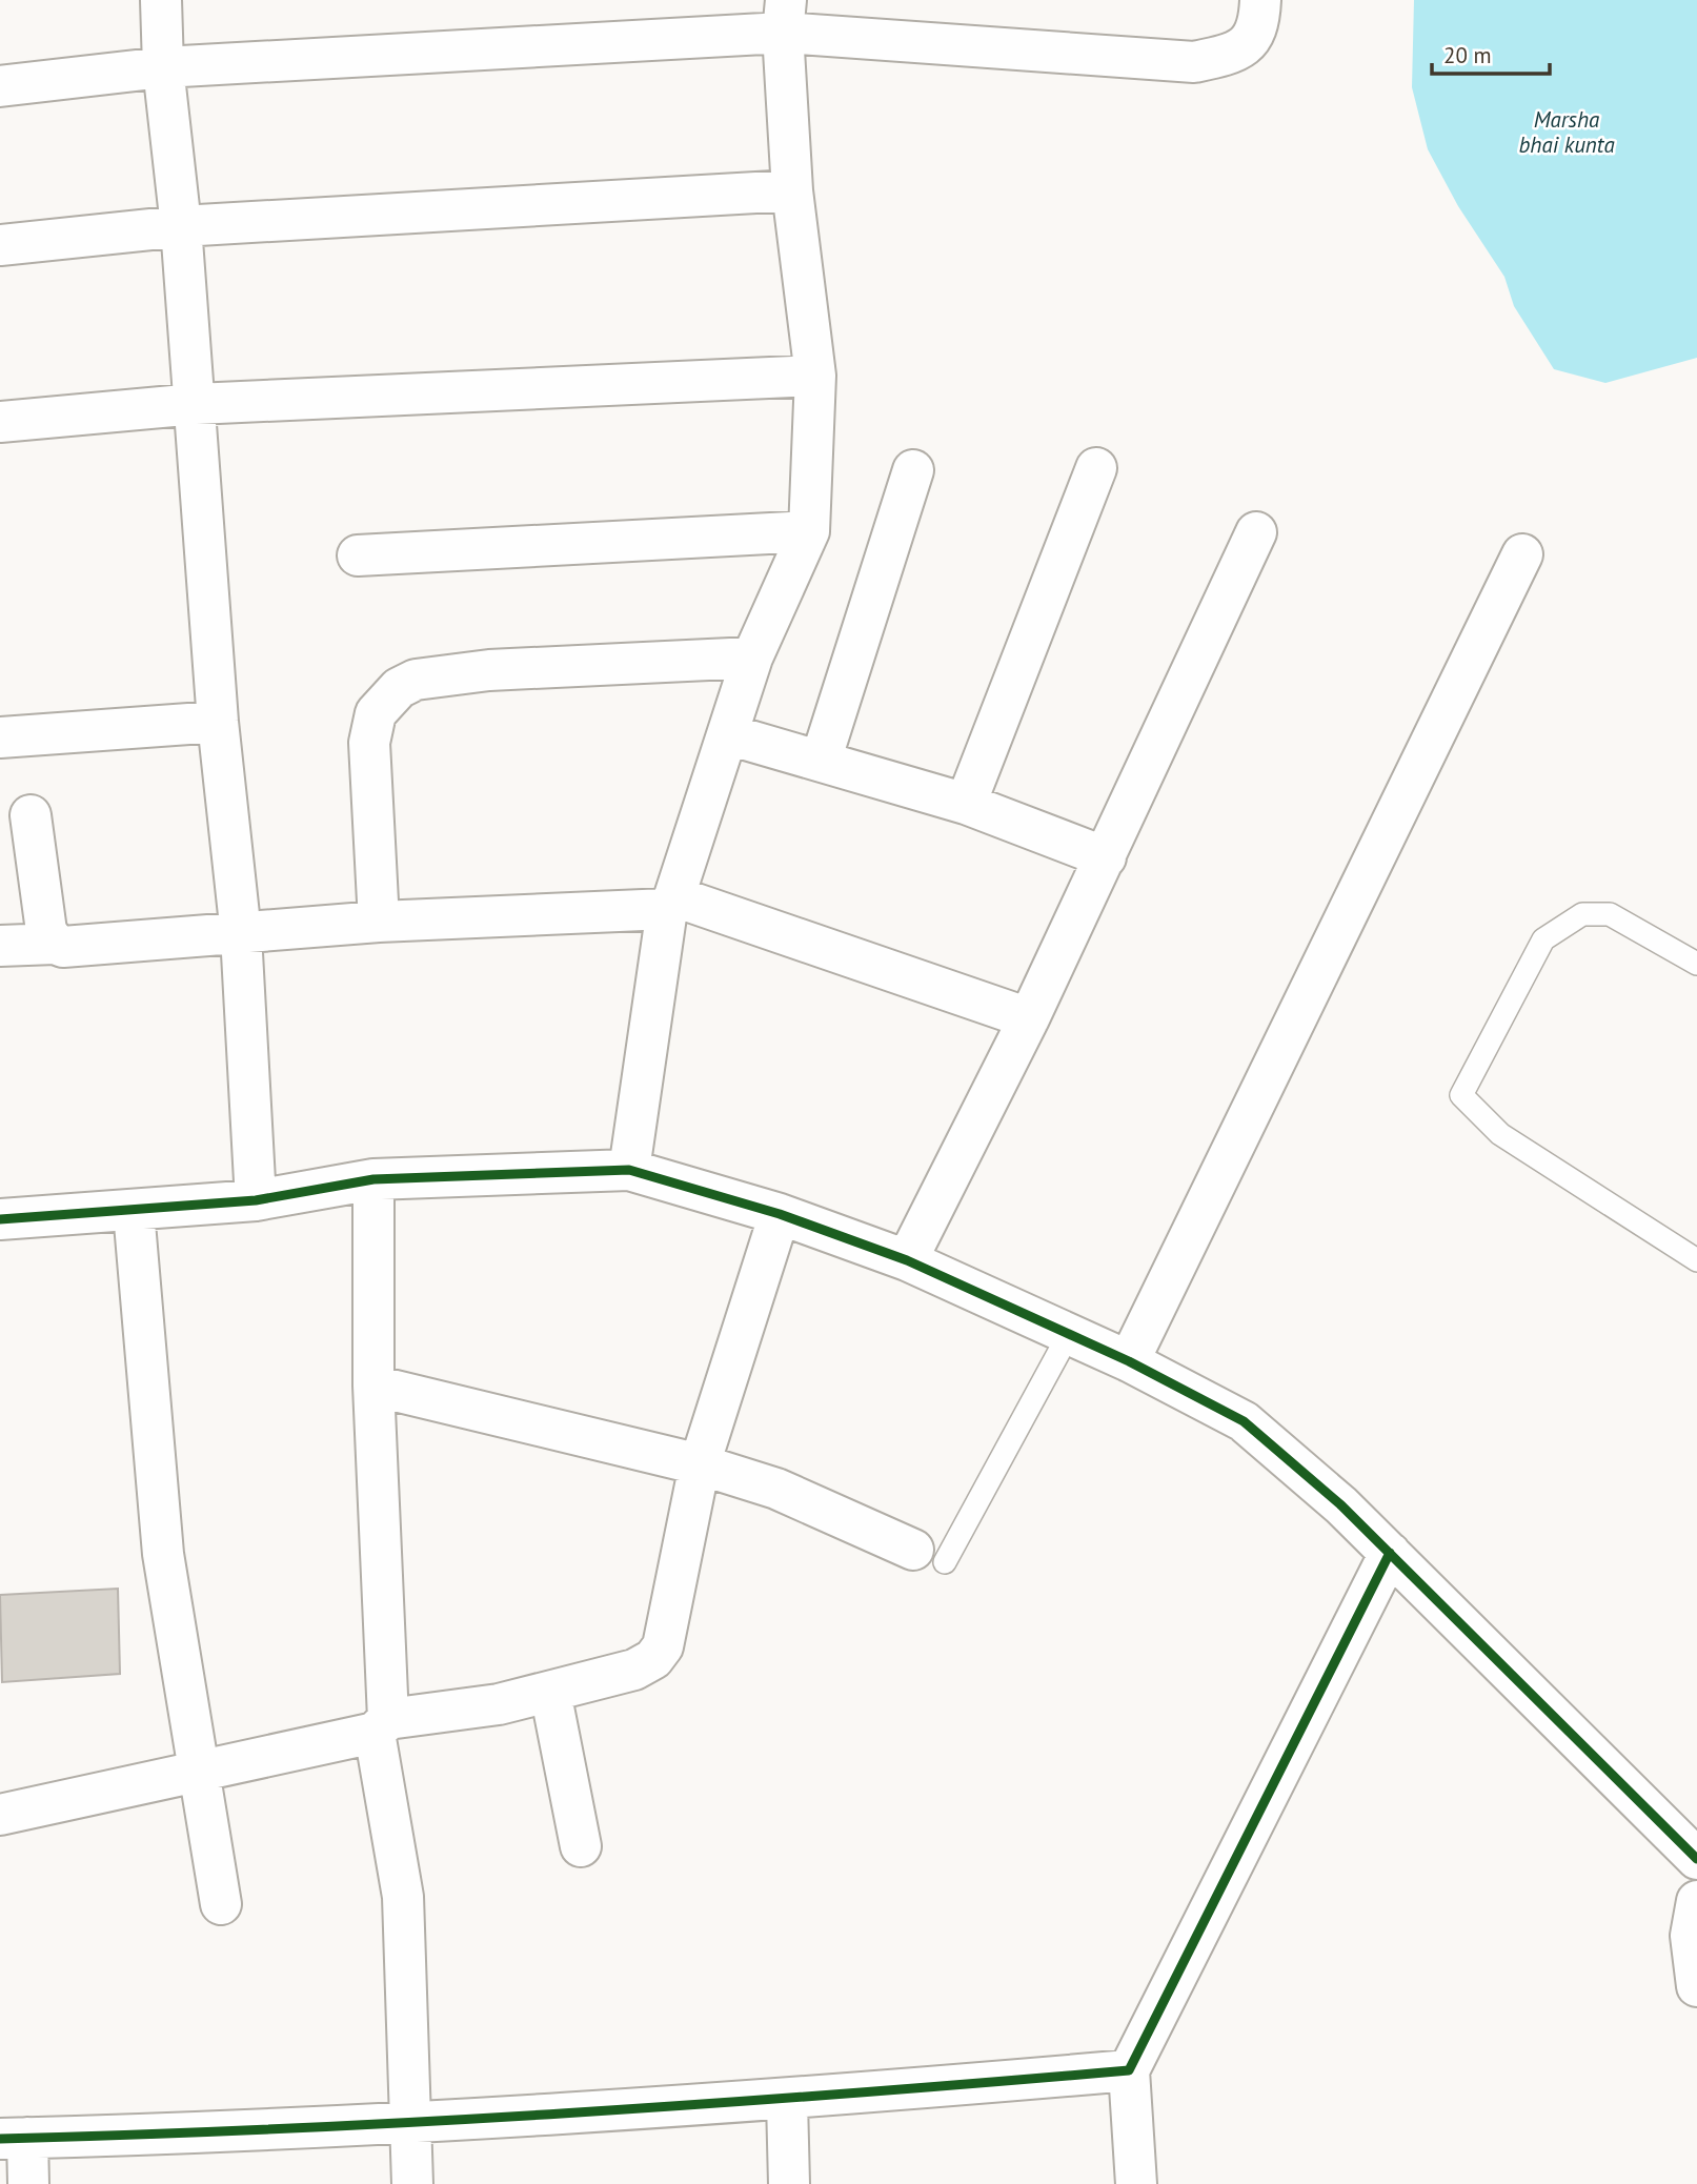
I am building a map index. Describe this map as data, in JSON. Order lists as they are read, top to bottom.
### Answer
{
  "water": ["Marsha bhai kunta"],
  "scale_bar": "20 m"
}
